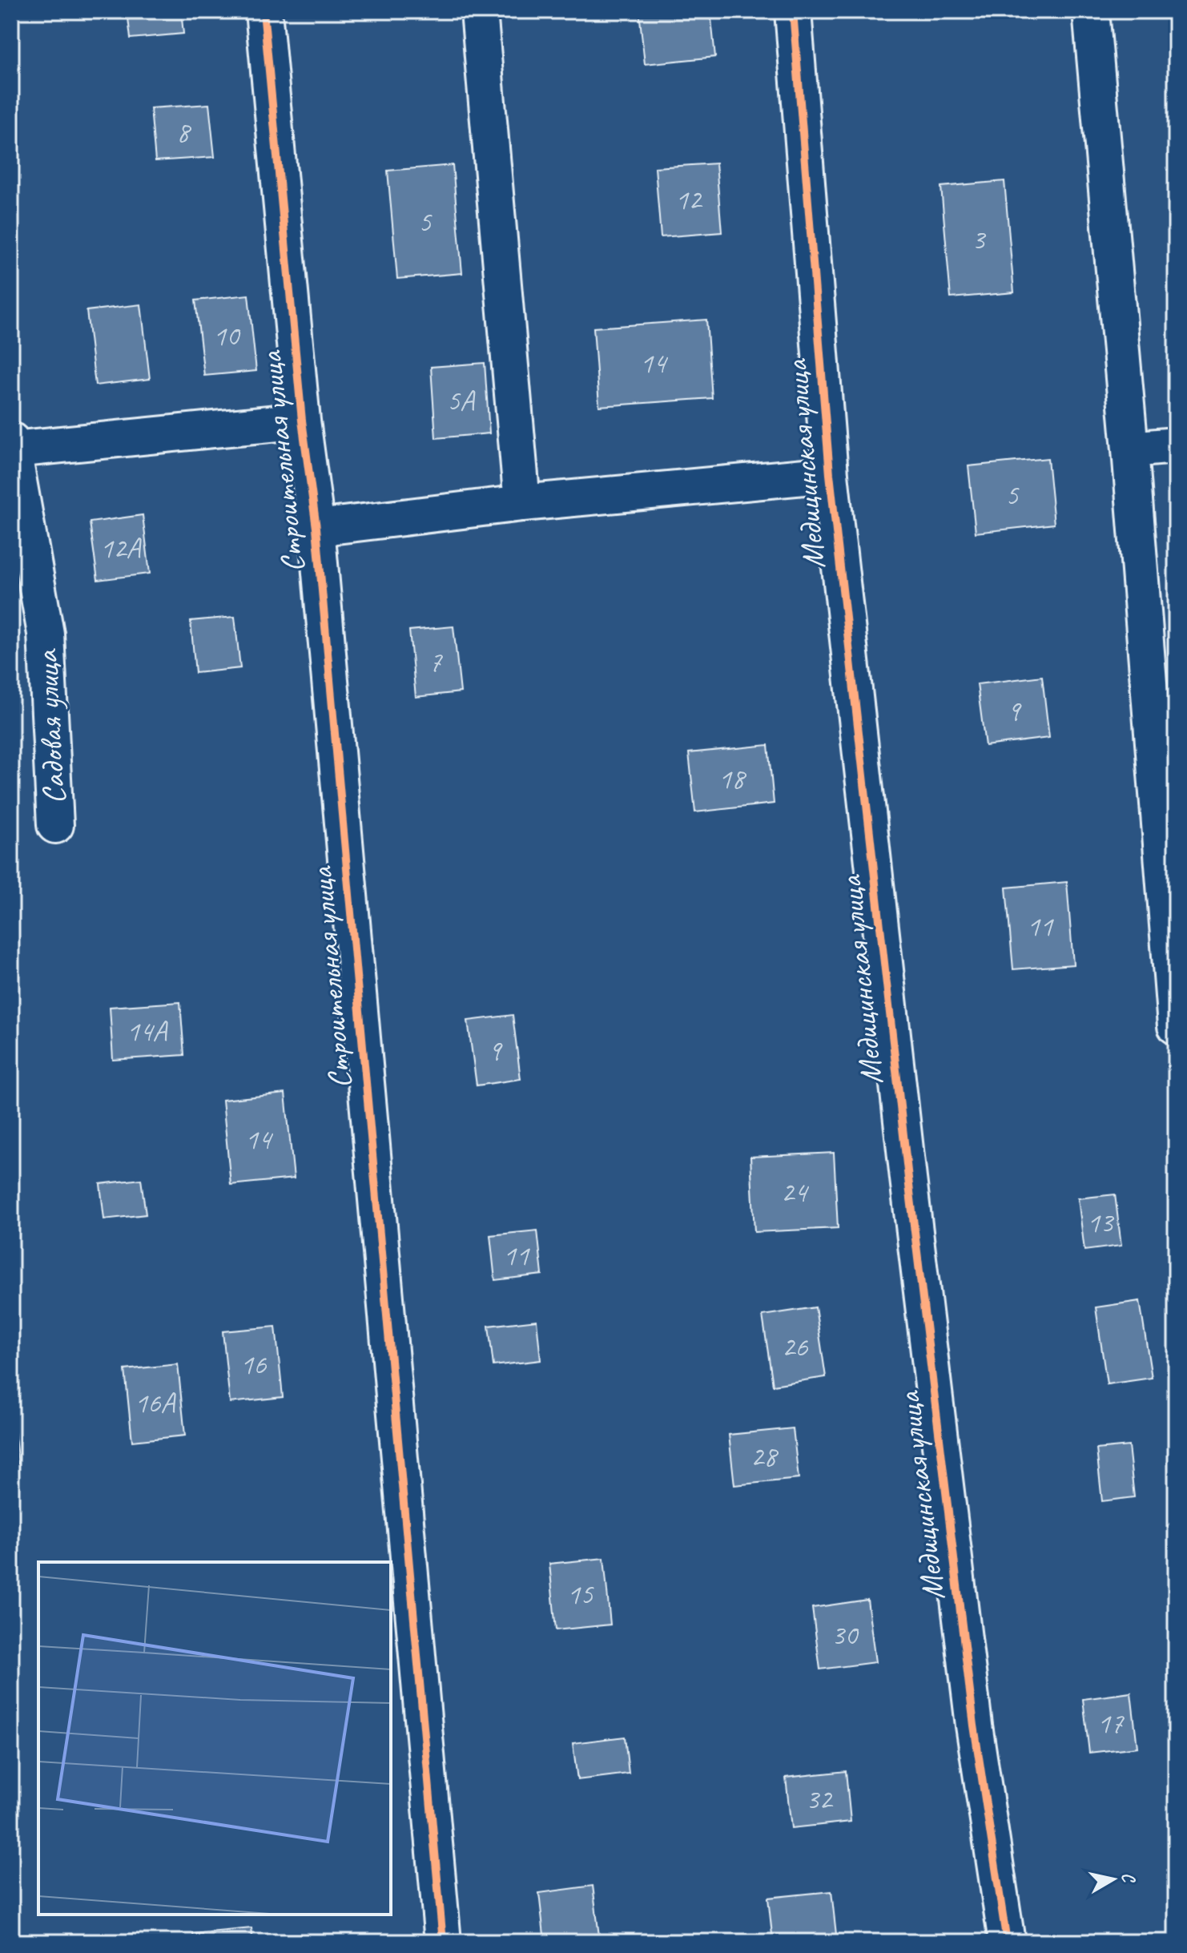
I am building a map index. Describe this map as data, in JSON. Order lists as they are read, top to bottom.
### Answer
{
  "streets": {
    "street": ["Строительная улица", "Медицинская улица", "Садовая улица"]
  },
  "house_numbers": [
    "8",
    "12",
    "5",
    "3",
    "10",
    "14",
    "5А",
    "5",
    "12А",
    "7",
    "9",
    "18",
    "11",
    "14А",
    "9",
    "14",
    "24",
    "13",
    "11",
    "26",
    "16",
    "16А",
    "28",
    "15",
    "30",
    "17",
    "32"
  ],
  "north": "right"
}
